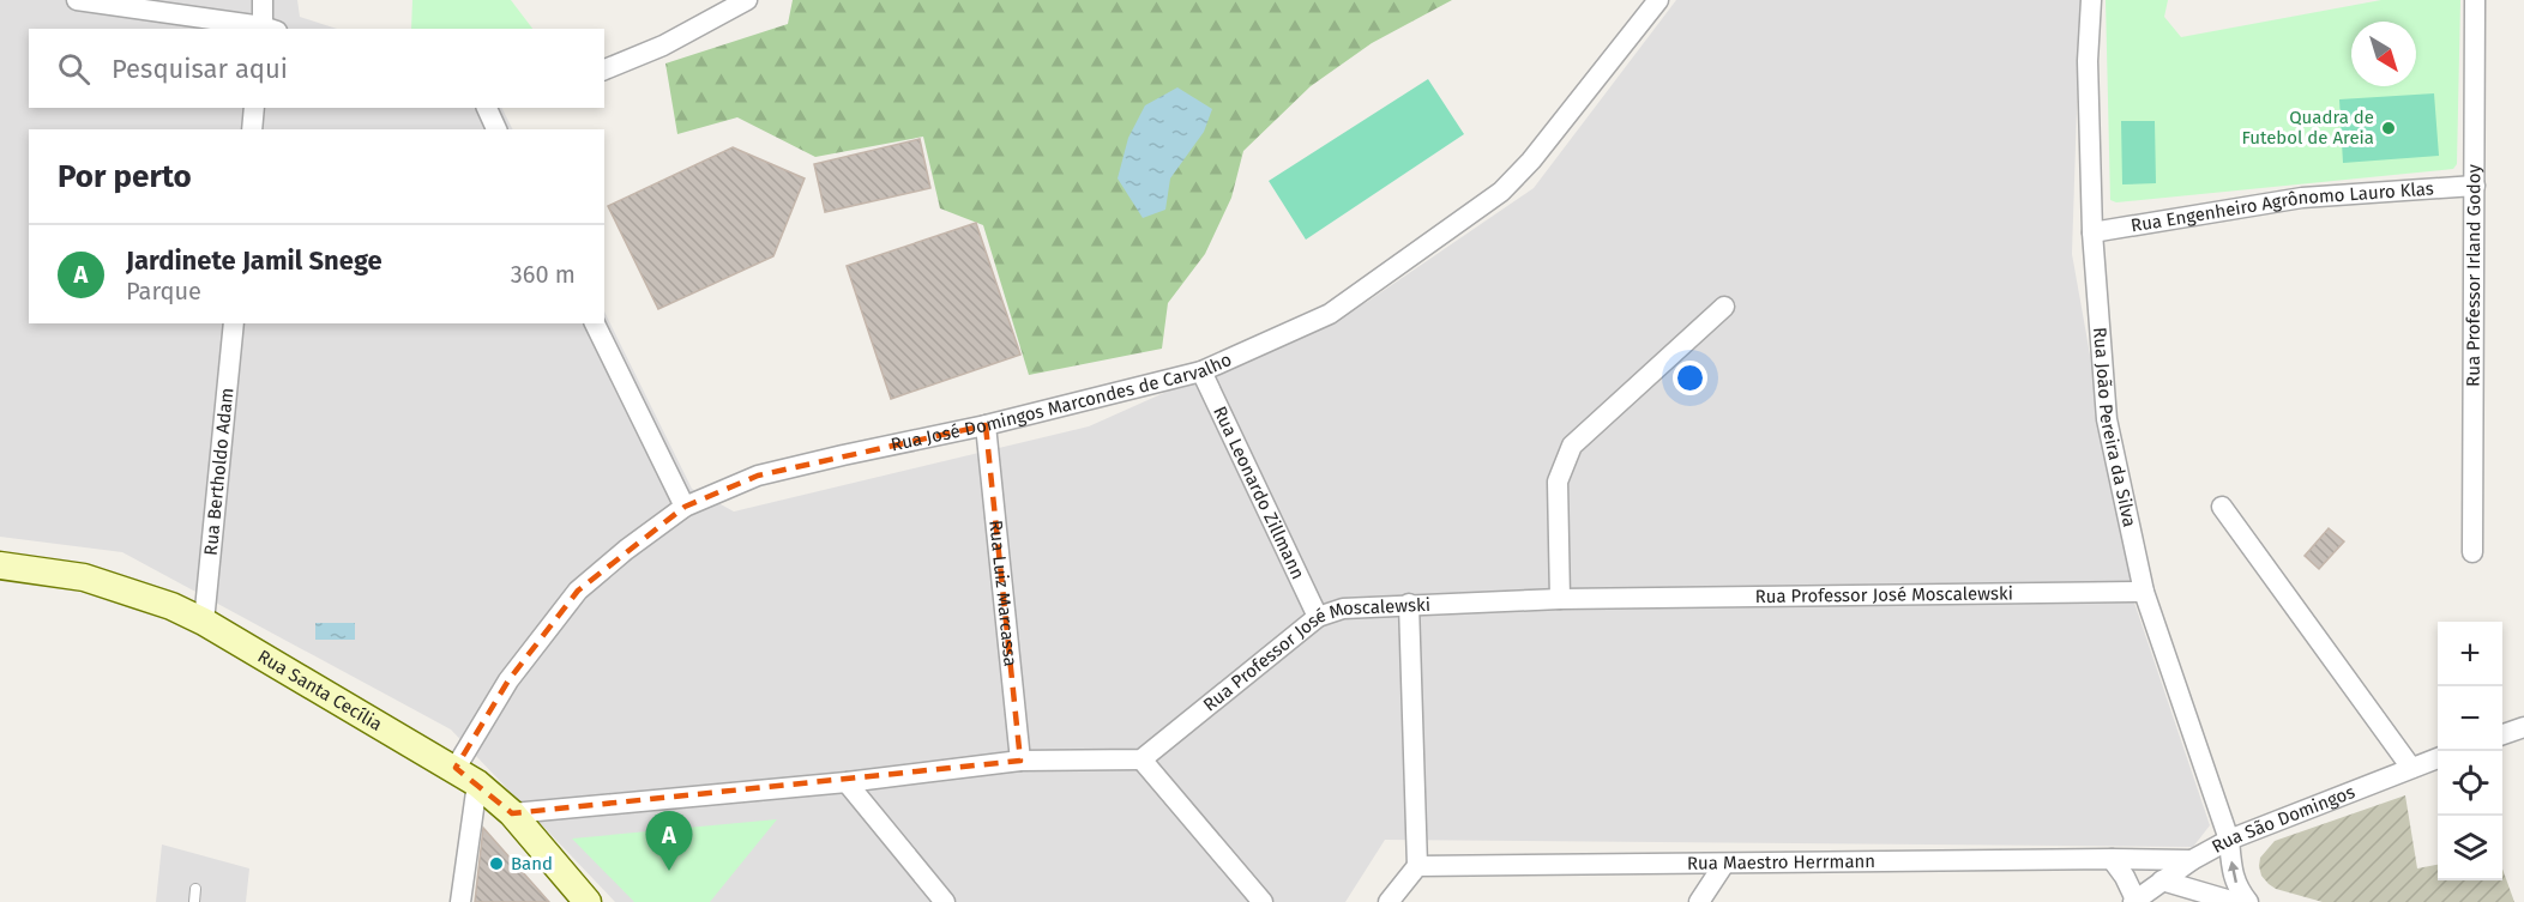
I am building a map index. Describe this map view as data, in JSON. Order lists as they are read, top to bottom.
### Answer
{
  "streets": {
    "main road": ["Rua Santa Cecília"],
    "street": [
      "Rua Engenheiro Agrônomo Lauro Klas",
      "Rua Professor Irland Godoy",
      "Rua José Domingos Marcondes de Carvalho",
      "Rua João Pereira da Silva",
      "Rua Bertholdo Adam",
      "Rua Leonardo Zillmann",
      "Rua Luiz Marcassa",
      "Rua Professor José Moscalewski",
      "Rua São Domingos",
      "Rua Maestro Herrmann"
    ]
  },
  "crossings": [
    ["Rua Engenheiro Agrônomo Lauro Klas", "Rua Professor Irland Godoy"],
    ["Rua Engenheiro Agrônomo Lauro Klas", "Rua João Pereira da Silva"],
    ["Rua José Domingos Marcondes de Carvalho", "Rua Leonardo Zillmann"],
    ["Rua José Domingos Marcondes de Carvalho", "Rua Luiz Marcassa"],
    ["Rua José Domingos Marcondes de Carvalho", "Rua Santa Cecília"],
    ["Rua João Pereira da Silva", "Rua Professor José Moscalewski"],
    ["Rua João Pereira da Silva", "Rua São Domingos"],
    ["Rua Bertholdo Adam", "Rua Santa Cecília"],
    ["Rua Leonardo Zillmann", "Rua Professor José Moscalewski"],
    ["Rua São Domingos", "Rua Maestro Herrmann"]
  ],
  "places": ["Quadra de Futebol de Areia", "Band"],
  "north": "bottom right",
  "page": {
    "search": "Pesquisar aqui",
    "heading": "Por perto",
    "list": [
      {
        "mark": "A",
        "name": "Jardinete Jamil Snege",
        "note": "Parque",
        "value": "360 m"
      }
    ],
    "map_buttons": ["+", "−"],
    "pins": "A"
  }
}
